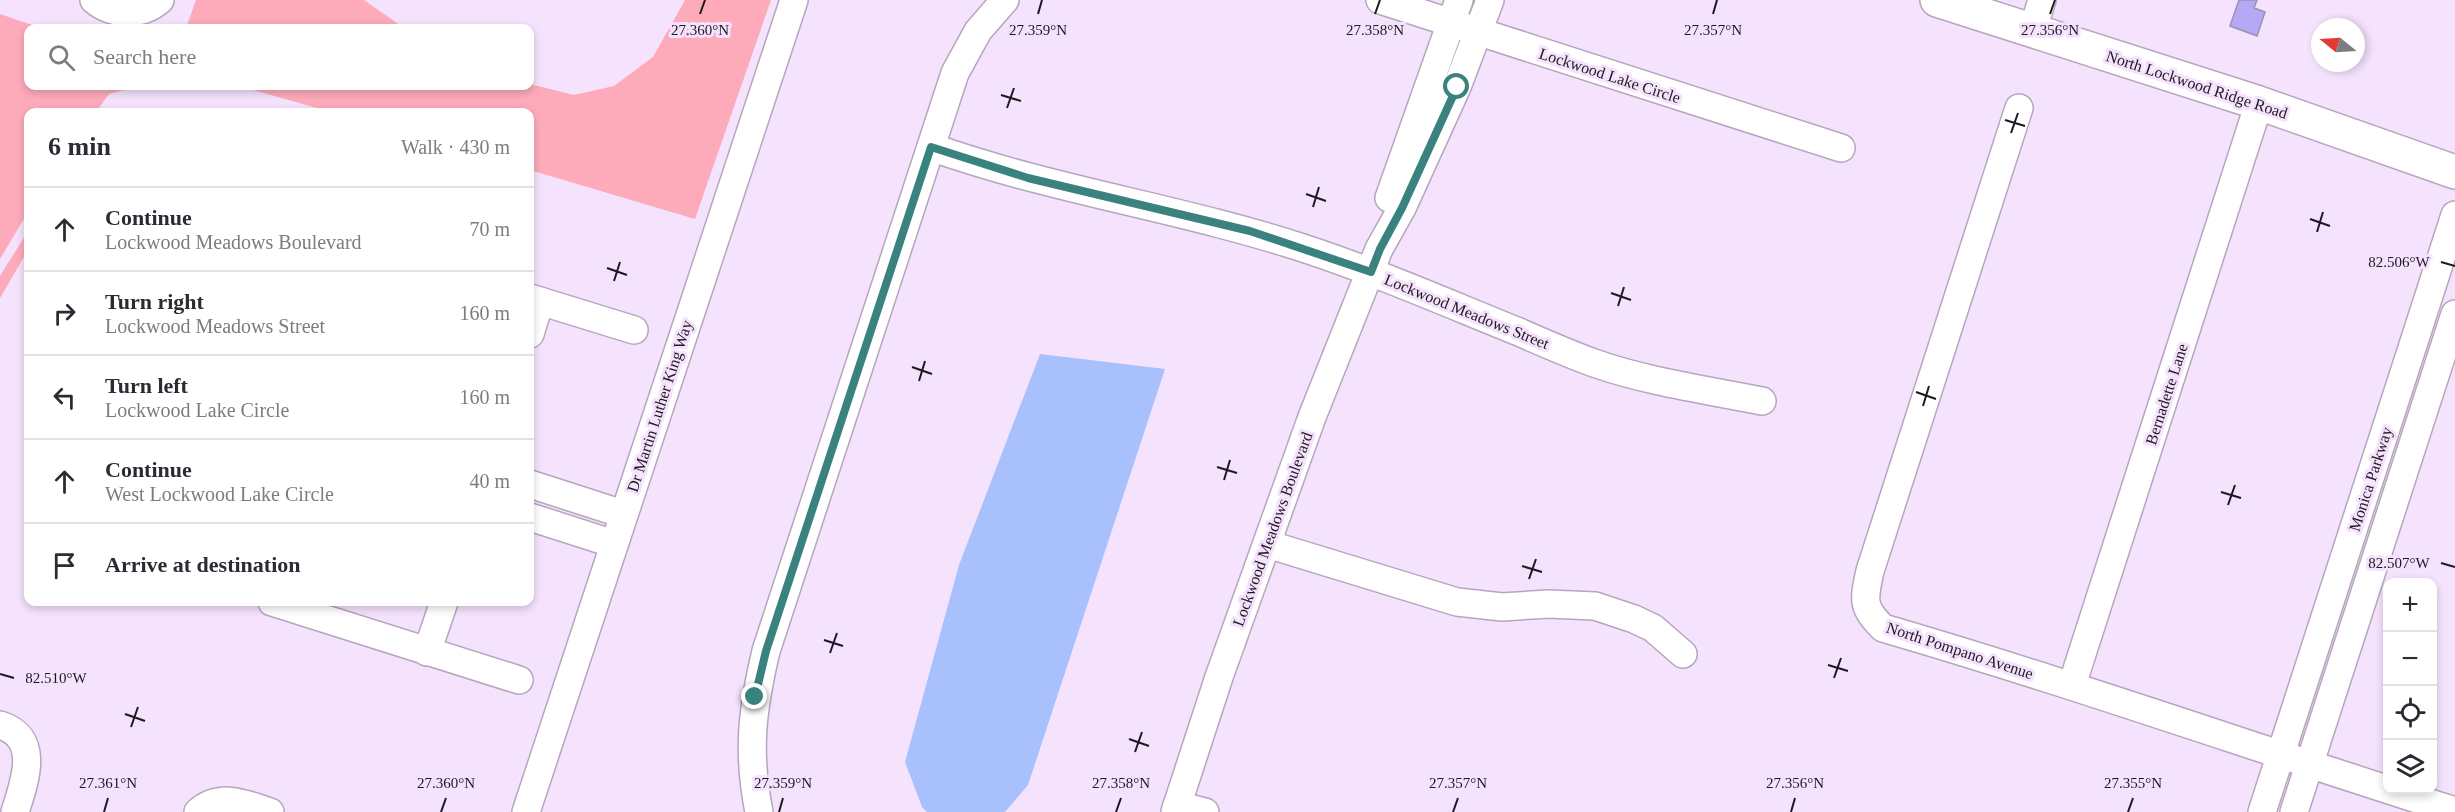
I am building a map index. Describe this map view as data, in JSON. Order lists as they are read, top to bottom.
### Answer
{
  "streets": {
    "main road": ["North Lockwood Ridge Road"],
    "street": [
      "Lockwood Lake Circle",
      "Lockwood Meadows Street",
      "Bernadette Lane",
      "Dr Martin Luther King Way",
      "Monica Parkway",
      "Lockwood Meadows Boulevard",
      "North Pompano Avenue"
    ]
  },
  "crossings": [
    ["Lockwood Lake Circle", "Lockwood Meadows Boulevard"],
    ["North Lockwood Ridge Road", "Bernadette Lane"],
    ["Lockwood Meadows Street", "Lockwood Meadows Boulevard"],
    ["Bernadette Lane", "North Pompano Avenue"],
    ["Monica Parkway", "North Pompano Avenue"]
  ],
  "north": "left",
  "page": {
    "search": "Search here",
    "heading": ["6 min", "Walk · 430 m"],
    "list": [
      ["Continue", "Lockwood Meadows Boulevard", "70 m"],
      ["Turn right", "Lockwood Meadows Street", "160 m"],
      ["Turn left", "Lockwood Lake Circle", "160 m"],
      ["Continue", "West Lockwood Lake Circle", "40 m"],
      "Arrive at destination"
    ],
    "map_buttons": ["+", "−"]
  },
  "coordinates": [
    "27.360°N",
    "27.359°N",
    "27.358°N",
    "27.357°N",
    "27.356°N",
    "82.506°W",
    "82.507°W",
    "82.510°W",
    "27.361°N",
    "27.355°N"
  ]
}
